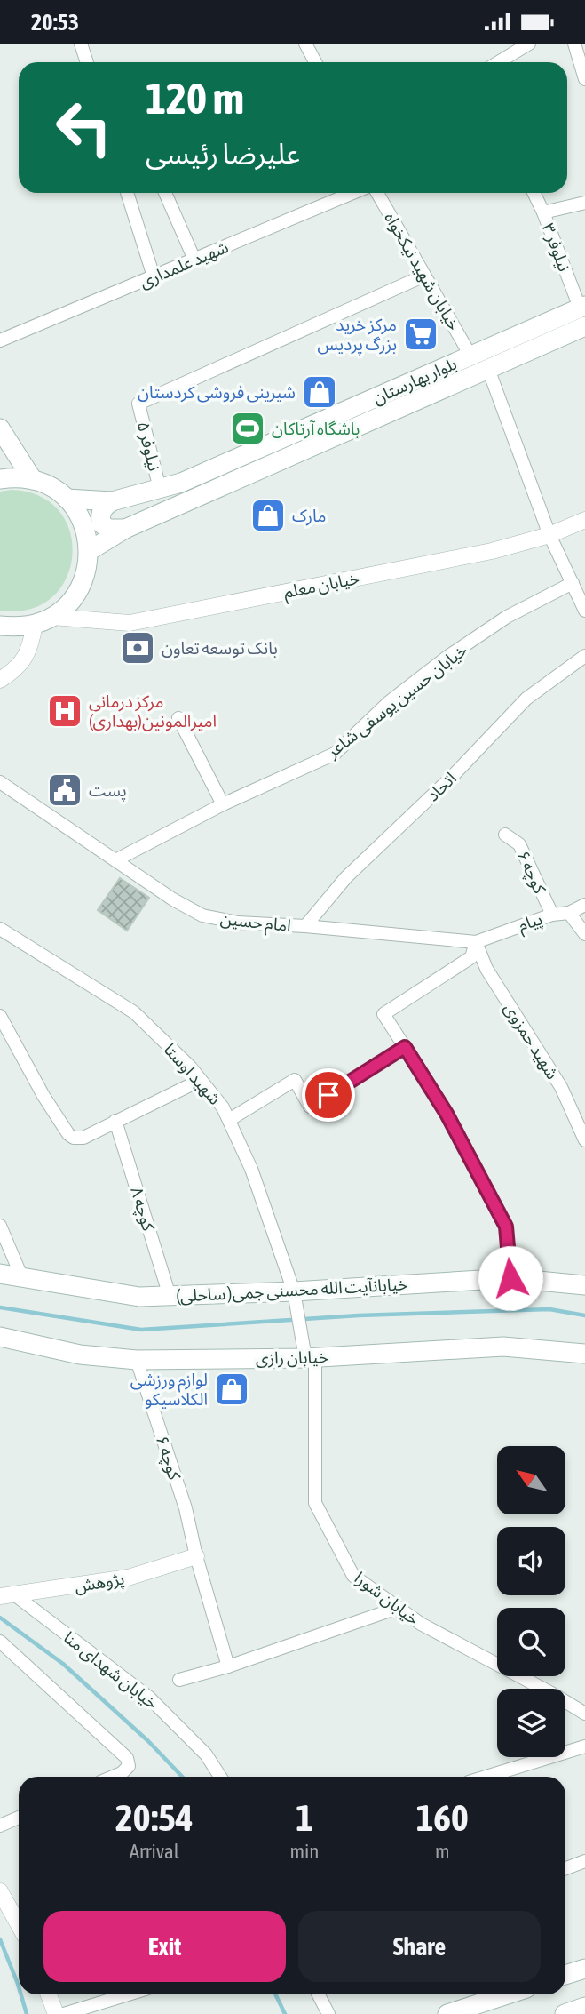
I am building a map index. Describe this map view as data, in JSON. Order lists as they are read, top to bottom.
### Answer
{
  "streets": {
    "main road": ["بلوار بهارستان", "خیابانآیت الله محسنی جمی( ساحلی)", "خیابان رازی"],
    "street": [
      "نیلوفر ۳",
      "شهید علمداری",
      "خیابان شهید نیکخواه",
      "نیلوفر ۵",
      "خیابان معلم",
      "خیابان حسین یوسفی شاعر",
      "اتحاد",
      "کوچه ۶",
      "امام حسین",
      "پیام",
      "شهید حمزوی",
      "شهید اوستا",
      "کوچه ۸",
      "پژوهش",
      "خیابان شورا",
      "خیابان شهدای منا"
    ]
  },
  "crossings": [
    ["نیلوفر ۳", "بلوار بهارستان"],
    ["خیابان شهید نیکخواه", "بلوار بهارستان"],
    ["خیابان شهید نیکخواه", "نیلوفر ۵"],
    ["بلوار بهارستان", "نیلوفر ۵"],
    ["خیابان حسین یوسفی شاعر", "امام حسین"],
    ["اتحاد", "امام حسین"],
    ["کوچه ۶", "پیام"],
    ["کوچه ۶", "خیابان رازی"],
    ["کوچه ۶", "پژوهش"],
    ["امام حسین", "پیام"],
    ["امام حسین", "شهید حمزوی"],
    ["پیام", "شهید حمزوی"],
    ["شهید اوستا", "خیابانآیت الله محسنی جمی( ساحلی)"],
    ["شهید اوستا", "خیابان رازی"],
    ["شهید اوستا", "خیابان شورا"],
    ["کوچه ۸", "خیابانآیت الله محسنی جمی( ساحلی)"],
    ["خیابان رازی", "خیابان شورا"],
    ["پژوهش", "خیابان شهدای منا"]
  ],
  "places": {
    "supermarket": ["مرکز خرید بزرگ پردیس"],
    "shop": ["شیرینی فروشی کردستان", "مارک", "لوازم ورزشی الکلاسیکو"],
    "sports": ["باشگاه آرتاکان"],
    "bank": ["بانک توسعه تعاون"],
    "hospital": ["مرکز درمانی امیرالمونین(بهداری)"],
    "public building": ["پست"]
  },
  "north": "top left",
  "page": {
    "status": "20:53",
    "turn": ["120 m", "علیرضا رئیسی"],
    "eta": [
      "20:54",
      "Arrival",
      "1",
      "min",
      "160",
      "m"
    ],
    "buttons": ["Exit", "Share"]
  }
}
